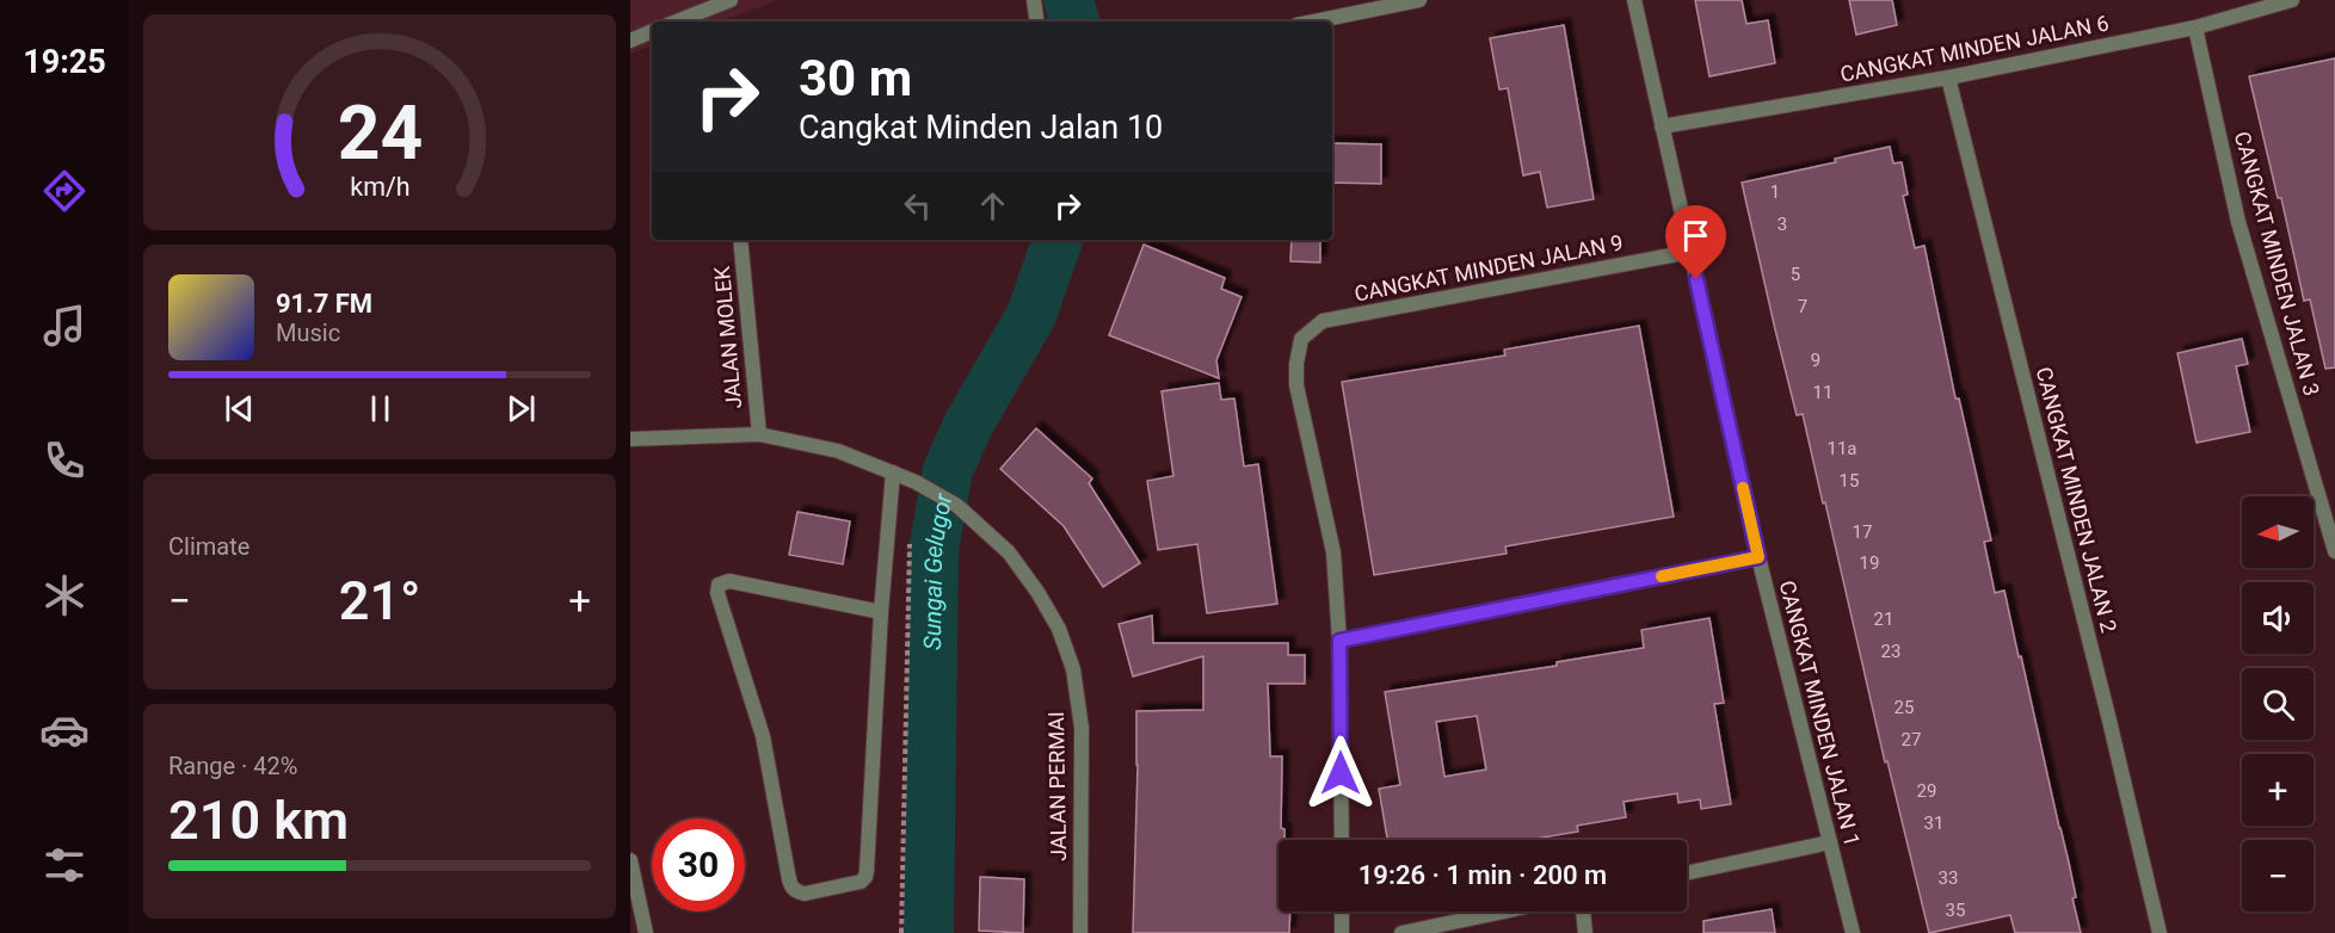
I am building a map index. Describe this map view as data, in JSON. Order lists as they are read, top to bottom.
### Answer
{
  "streets": {
    "street": [
      "CANGKAT MINDEN JALAN 6",
      "CANGKAT MINDEN JALAN 3",
      "CANGKAT MINDEN JALAN 9",
      "JALAN MOLEK",
      "CANGKAT MINDEN JALAN 2",
      "CANGKAT MINDEN JALAN 1",
      "JALAN PERMAI"
    ]
  },
  "crossings": [
    ["CANGKAT MINDEN JALAN 6", "CANGKAT MINDEN JALAN 3"],
    ["CANGKAT MINDEN JALAN 6", "CANGKAT MINDEN JALAN 2"],
    ["CANGKAT MINDEN JALAN 6", "CANGKAT MINDEN JALAN 1"],
    ["CANGKAT MINDEN JALAN 9", "CANGKAT MINDEN JALAN 1"],
    ["JALAN MOLEK", "JALAN PERMAI"]
  ],
  "water": ["Sungai Gelugor"],
  "house_numbers": [
    "1",
    "3",
    "5",
    "7",
    "9",
    "11",
    "11a",
    "15",
    "17",
    "19",
    "21",
    "23",
    "25",
    "27",
    "29",
    "31",
    "33",
    "35"
  ],
  "north": "left",
  "page": {
    "tabs": "19:25",
    "turn": ["30 m", "Cangkat Minden Jalan 10"],
    "song": ["91.7 FM", "Music"],
    "tile": [
      "Climate",
      ["Range · 42%", "210 km"]
    ],
    "map_buttons": ["+", "−"],
    "heat": ["−", "21°", "+"],
    "limit": "30",
    "trip": "19:26 · 1 min · 200 m",
    "gauge": ["24", "km/h"]
  }
}
